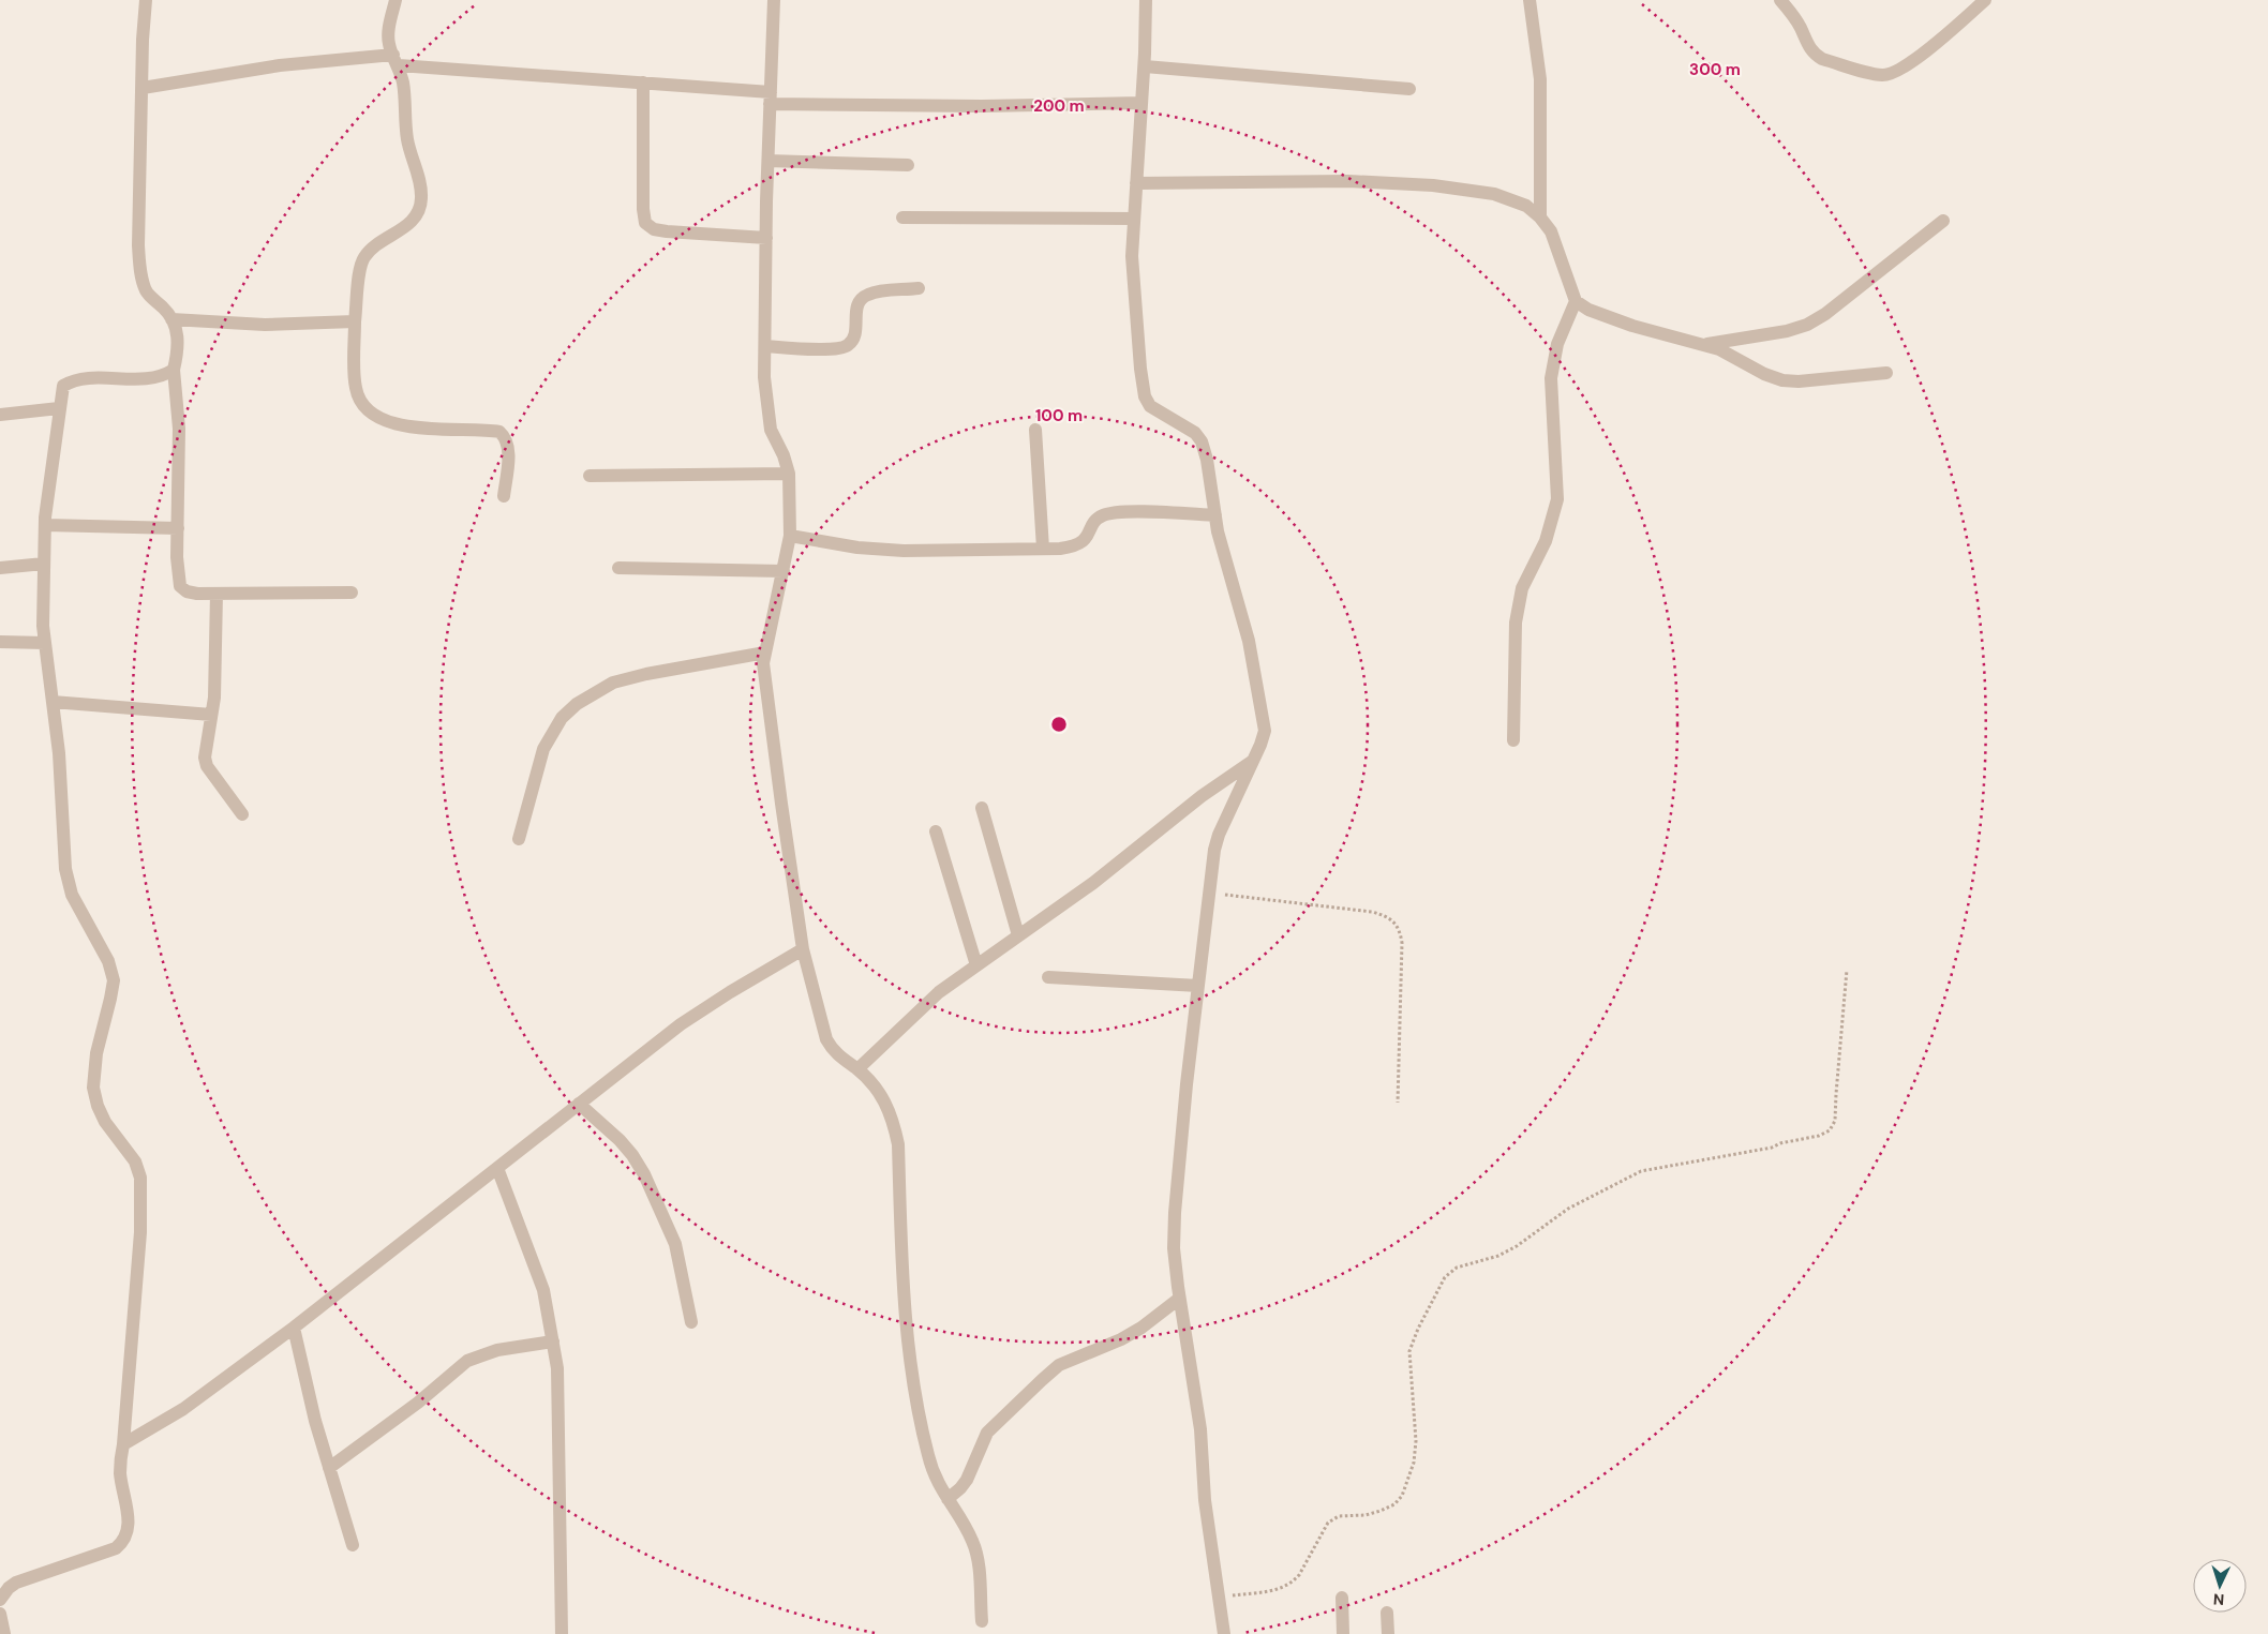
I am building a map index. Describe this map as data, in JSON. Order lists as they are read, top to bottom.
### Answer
{
  "north": "bottom",
  "rings": ["300 m", "200 m", "100 m"]
}
